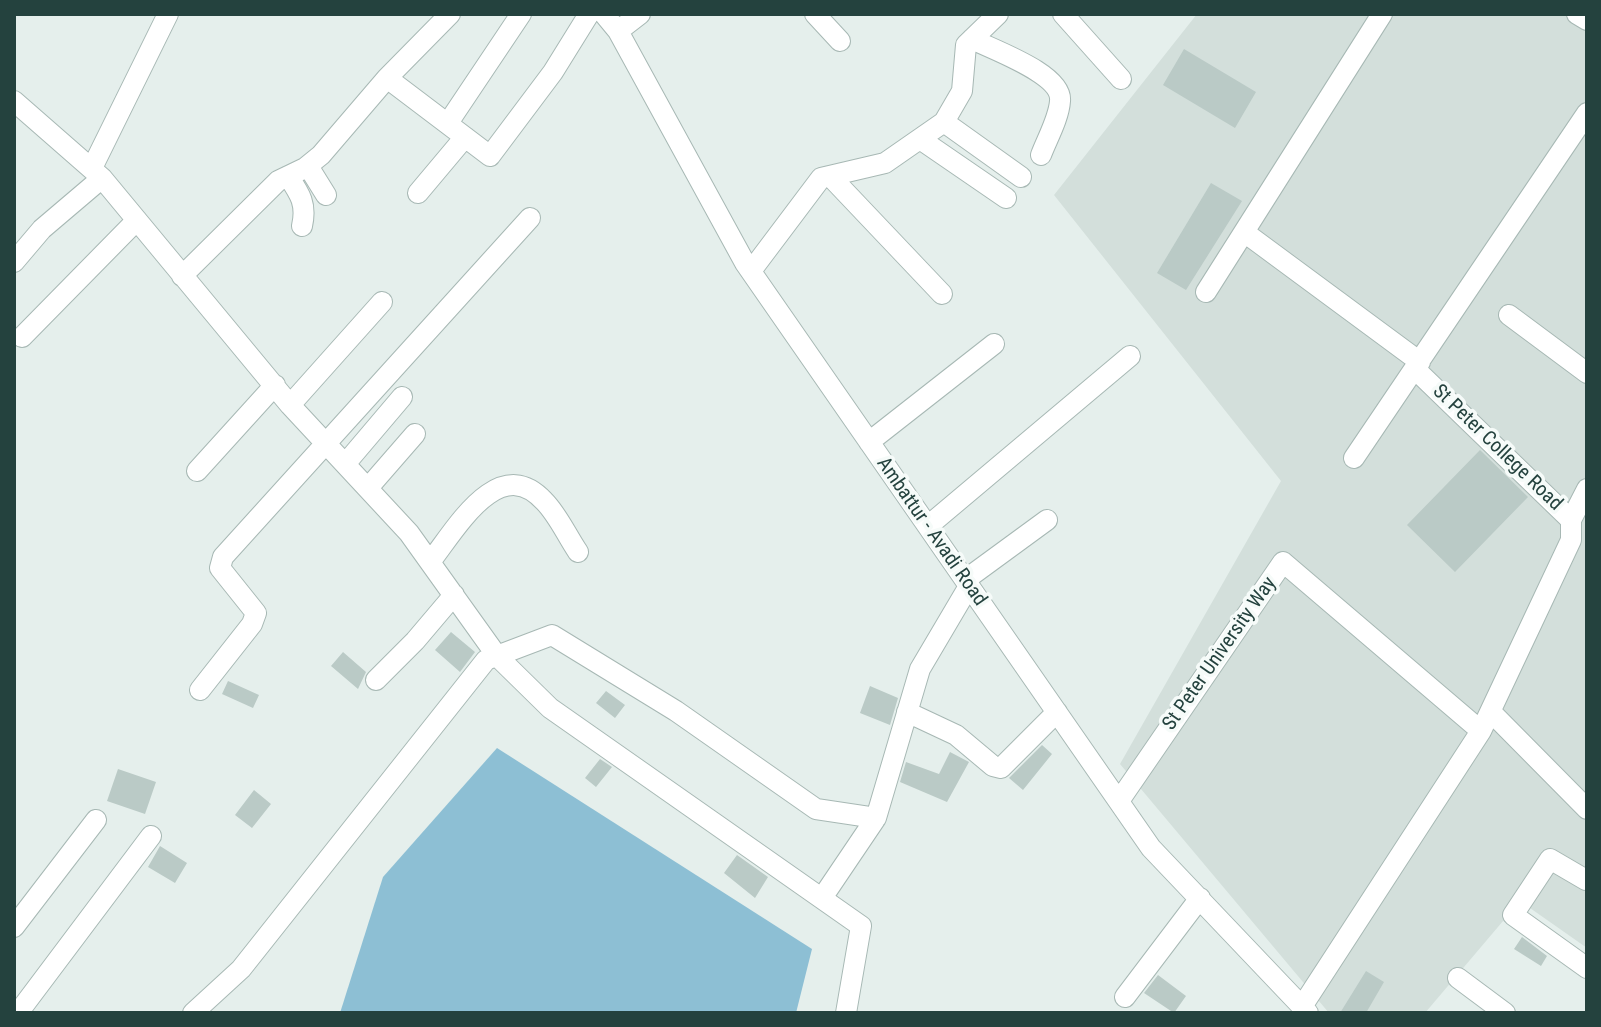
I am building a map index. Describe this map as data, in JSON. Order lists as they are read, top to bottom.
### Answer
{
  "streets": {
    "street": ["St Peter College Road", "Ambattur - Avadi Road", "St Peter University Way"]
  },
  "crossings": [
    ["St Peter College Road", "Ambattur - Avadi Road"],
    ["St Peter College Road", "St Peter University Way"],
    ["Ambattur - Avadi Road", "St Peter University Way"]
  ]
}
